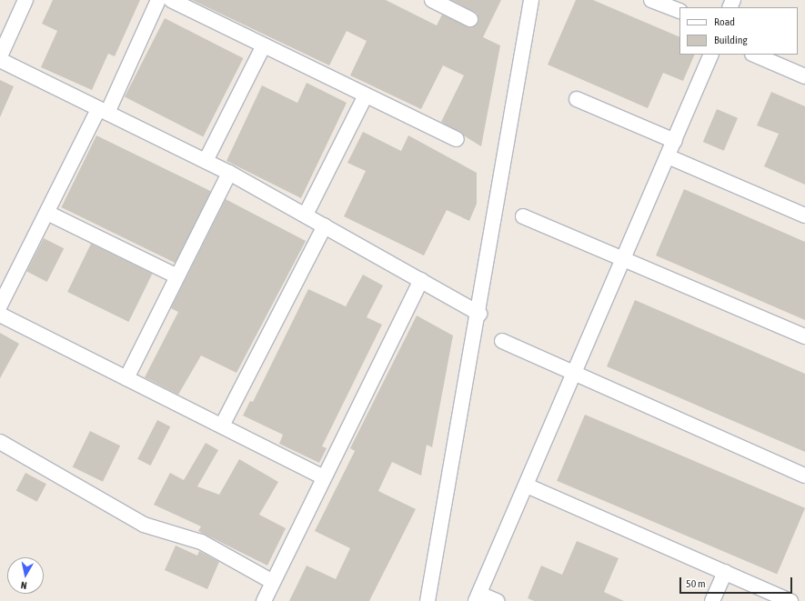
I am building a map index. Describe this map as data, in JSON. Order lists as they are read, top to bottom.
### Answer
{
  "legend": ["Road", "Building"],
  "scale_bar": "50 m",
  "north": "bottom"
}
